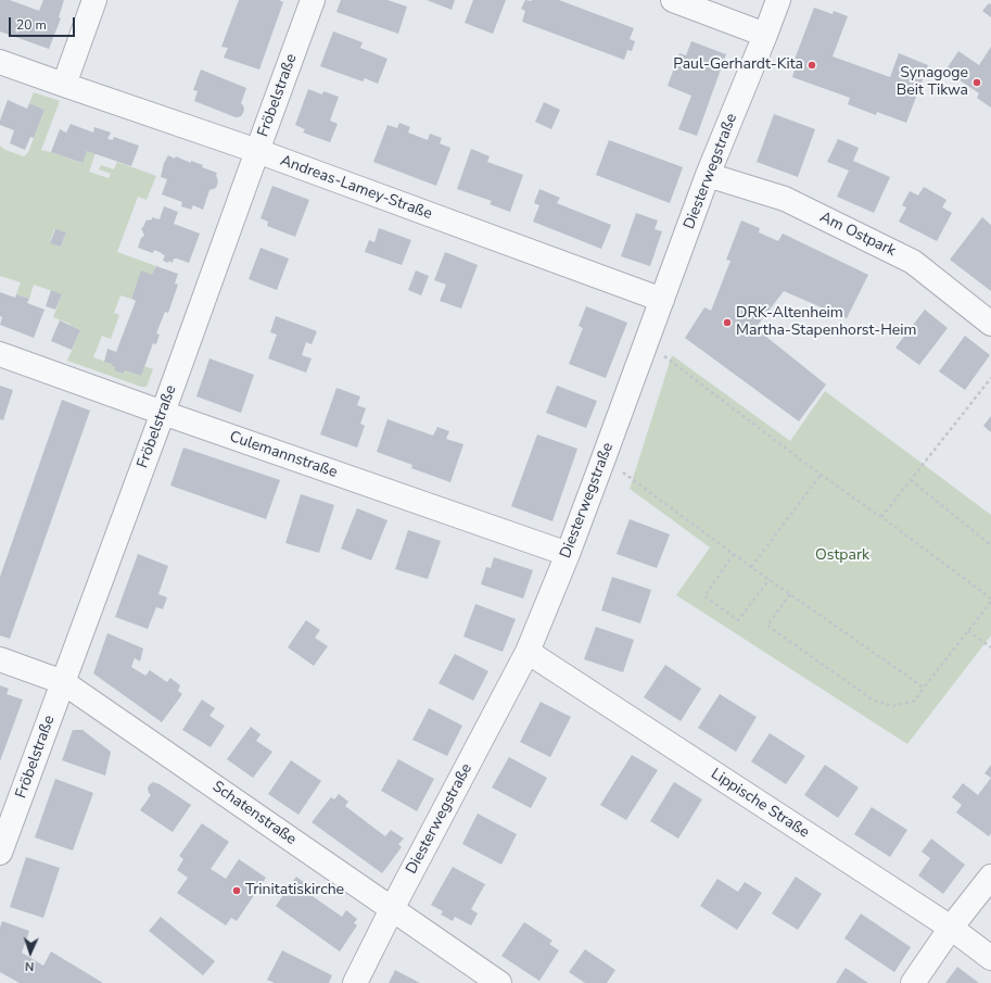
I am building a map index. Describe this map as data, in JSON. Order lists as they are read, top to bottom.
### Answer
{
  "streets": {
    "street": [
      "Fröbelstraße",
      "Diesterwegstraße",
      "Andreas-Lamey-Straße",
      "Am Ostpark",
      "Culemannstraße",
      "Lippische Straße",
      "Schatenstraße"
    ]
  },
  "crossings": [
    ["Fröbelstraße", "Andreas-Lamey-Straße"],
    ["Fröbelstraße", "Culemannstraße"],
    ["Fröbelstraße", "Schatenstraße"],
    ["Diesterwegstraße", "Andreas-Lamey-Straße"],
    ["Diesterwegstraße", "Am Ostpark"],
    ["Diesterwegstraße", "Culemannstraße"],
    ["Diesterwegstraße", "Lippische Straße"],
    ["Diesterwegstraße", "Schatenstraße"]
  ],
  "parks": ["Ostpark"],
  "places": [
    "Paul-Gerhardt-Kita",
    "Synagoge Beit Tikwa",
    "DRK-Altenheim Martha-Stapenhorst-Heim",
    "Trinitatiskirche"
  ],
  "scale_bar": "20 m",
  "north": "bottom"
}
